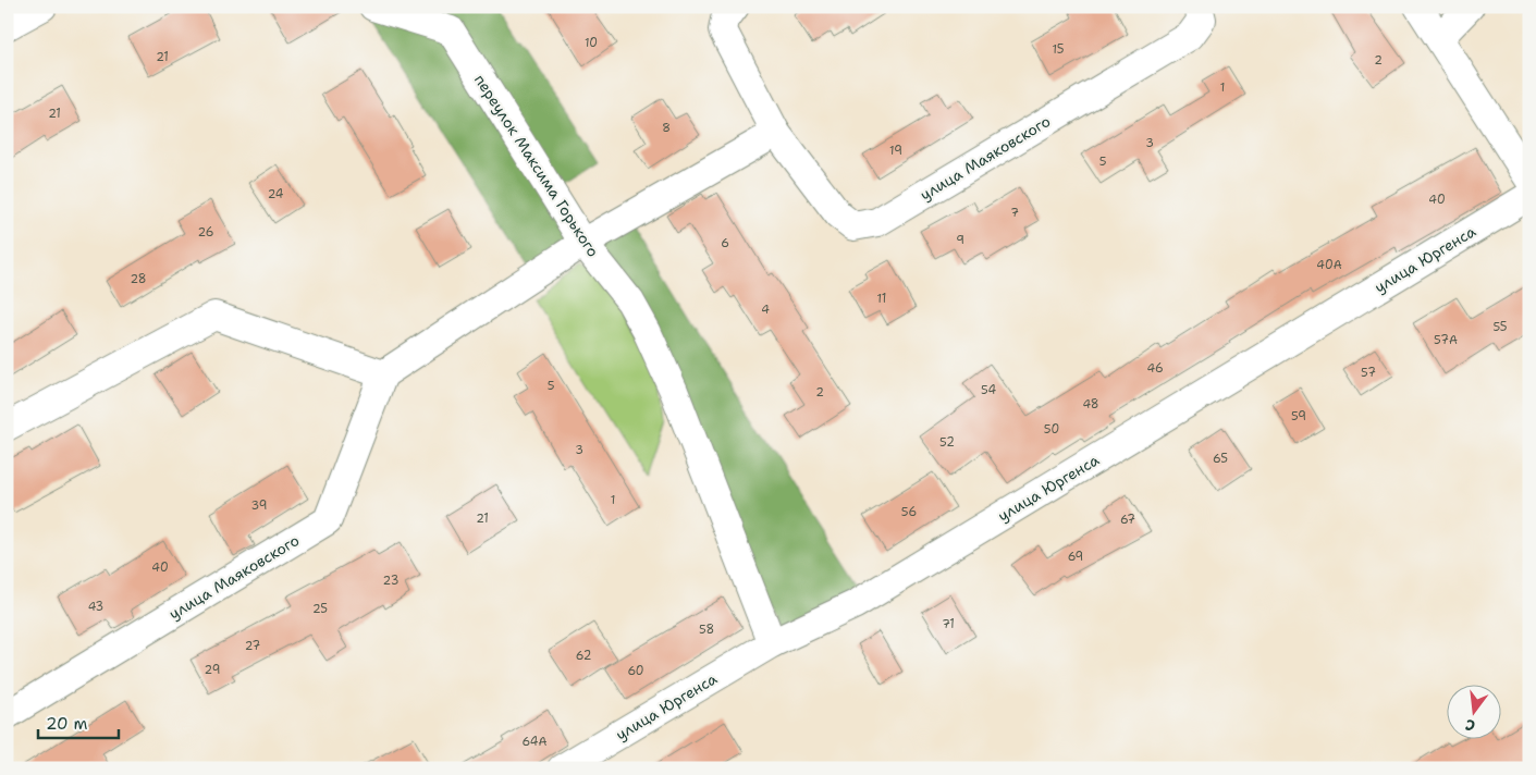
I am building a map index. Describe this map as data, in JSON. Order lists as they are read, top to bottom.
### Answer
{
  "streets": {
    "street": ["улица Маяковского", "переулок Максима Горького", "улица Юргенса"]
  },
  "crossings": [
    ["переулок Максима Горького", "улица Юргенса"]
  ],
  "house_numbers": [
    "10",
    "15",
    "21",
    "2",
    "1",
    "21",
    "8",
    "3",
    "19",
    "5",
    "24",
    "40",
    "7",
    "26",
    "9",
    "6",
    "40А",
    "28",
    "11",
    "4",
    "55",
    "57А",
    "46",
    "57",
    "5",
    "54",
    "2",
    "48",
    "59",
    "50",
    "52",
    "3",
    "65",
    "1",
    "39",
    "56",
    "21",
    "67",
    "69",
    "40",
    "23",
    "43",
    "25",
    "71",
    "58",
    "27",
    "62",
    "29",
    "60",
    "64А"
  ],
  "scale_bar": "20 m",
  "north": "bottom"
}
